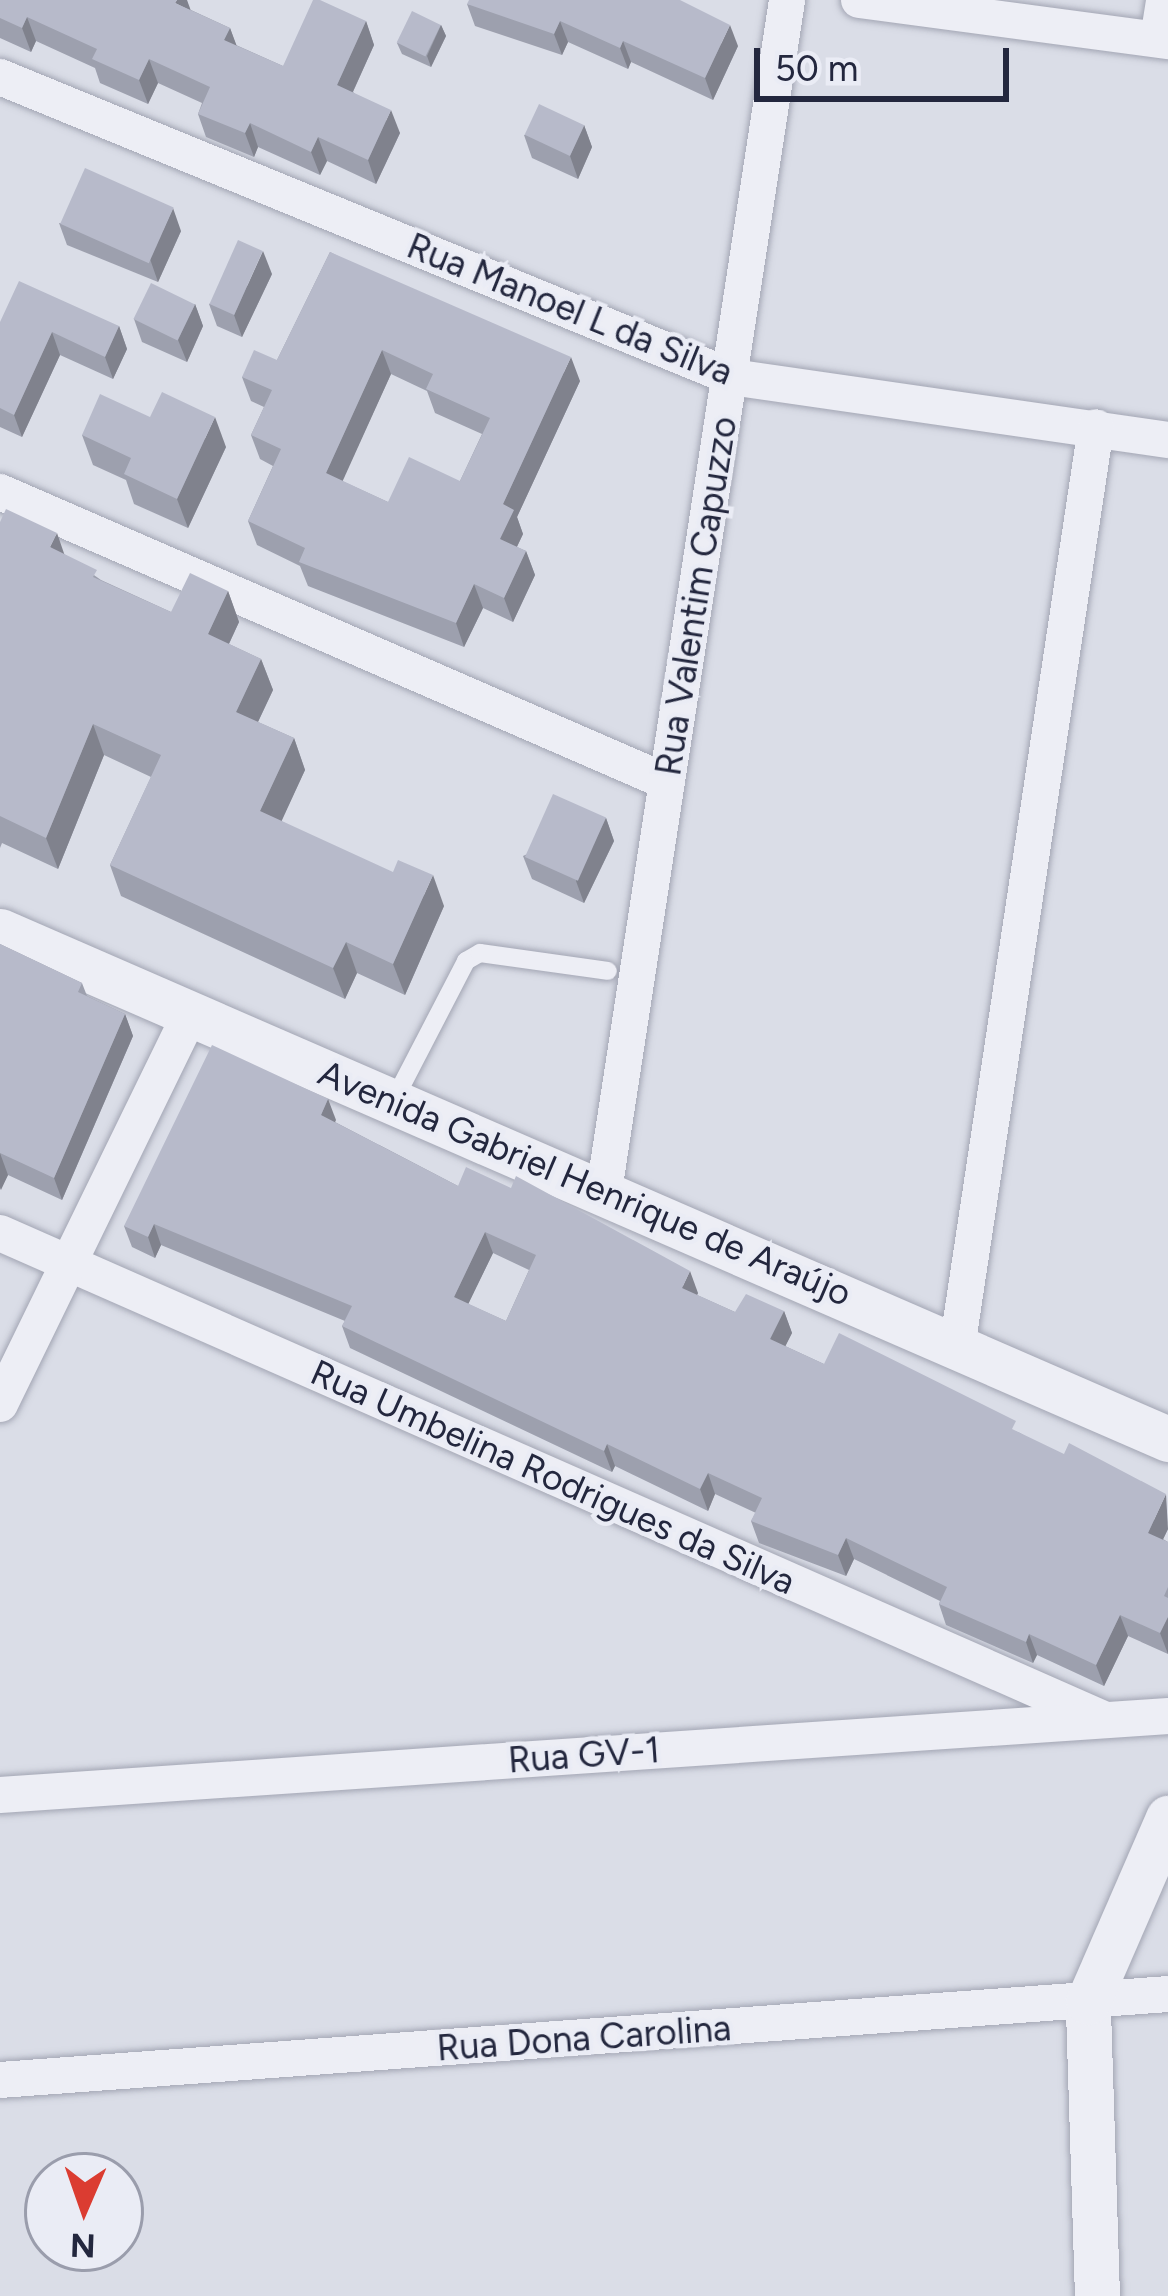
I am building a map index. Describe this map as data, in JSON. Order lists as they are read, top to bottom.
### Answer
{
  "streets": {
    "street": [
      "Rua Manoel L da Silva",
      "Rua Valentim Capuzzo",
      "Avenida Gabriel Henrique de Araújo",
      "Rua Umbelina Rodrigues da Silva",
      "Rua GV-1",
      "Rua Dona Carolina"
    ]
  },
  "crossings": [
    ["Rua Manoel L da Silva", "Rua Valentim Capuzzo"],
    ["Rua Valentim Capuzzo", "Avenida Gabriel Henrique de Araújo"],
    ["Rua Umbelina Rodrigues da Silva", "Rua GV-1"]
  ],
  "scale_bar": "50 m",
  "north": "bottom"
}
